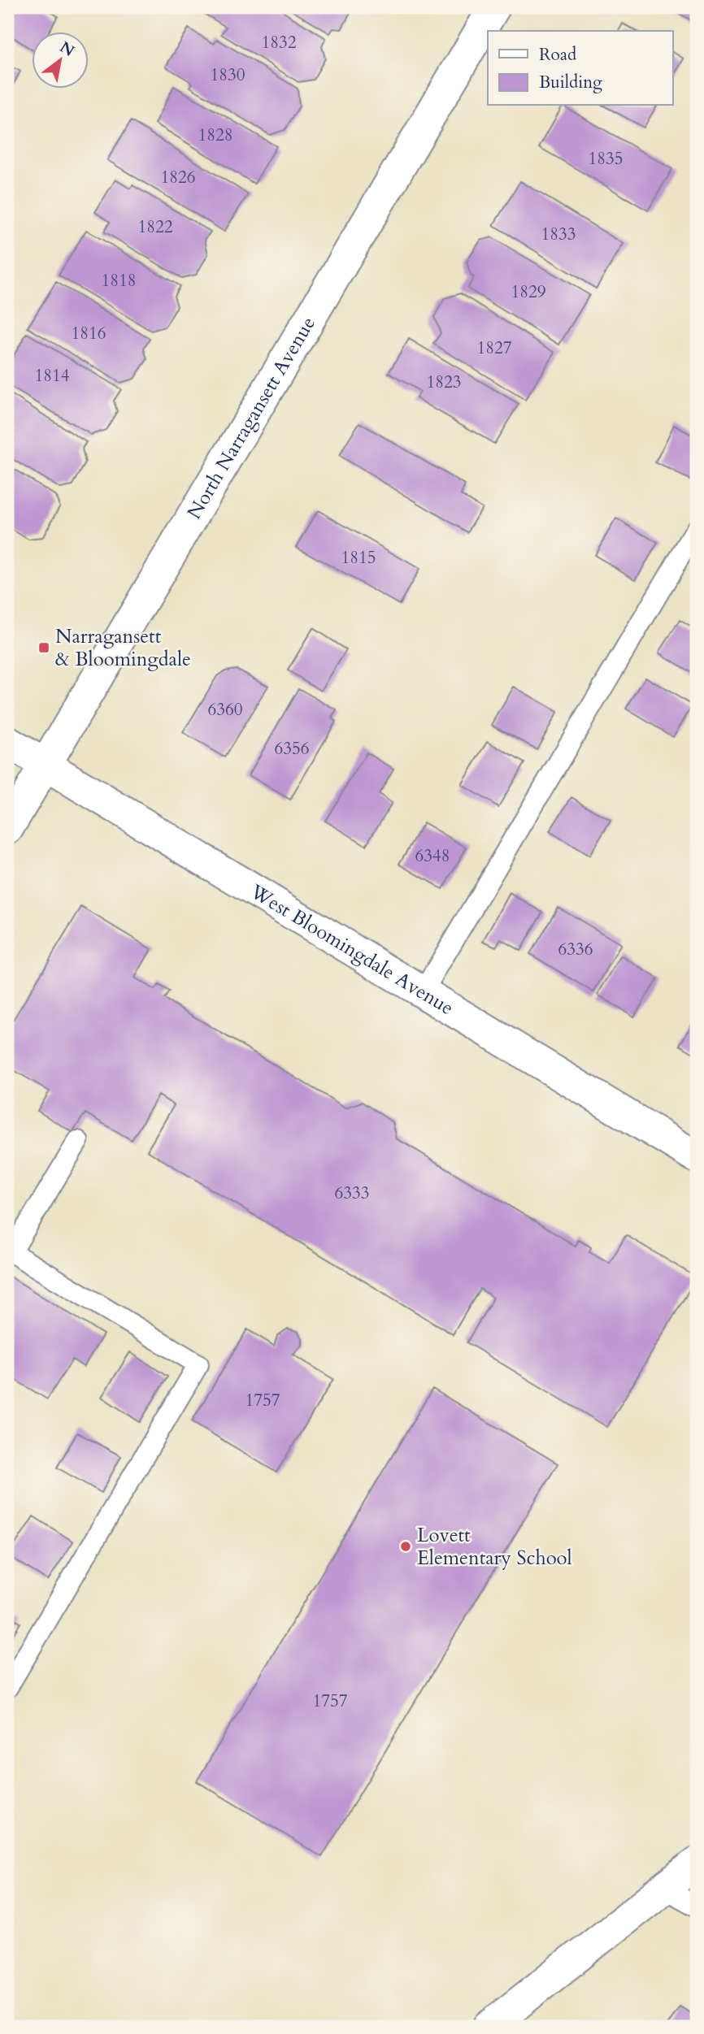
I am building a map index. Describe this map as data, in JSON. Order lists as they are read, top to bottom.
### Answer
{
  "streets": {
    "street": ["North Narragansett Avenue", "West Bloomingdale Avenue"]
  },
  "crossings": [
    ["North Narragansett Avenue", "West Bloomingdale Avenue"]
  ],
  "places": {
    "transit": ["Narragansett & Bloomingdale"],
    "other": ["Lovett Elementary School"]
  },
  "house_numbers": [
    "1832",
    "1830",
    "1828",
    "1835",
    "1826",
    "1822",
    "1833",
    "1818",
    "1829",
    "1816",
    "1827",
    "1814",
    "1823",
    "1815",
    "6360",
    "6356",
    "6348",
    "6336",
    "6333",
    "1757",
    "1757"
  ],
  "legend": ["Road", "Building"],
  "north": "top right"
}
